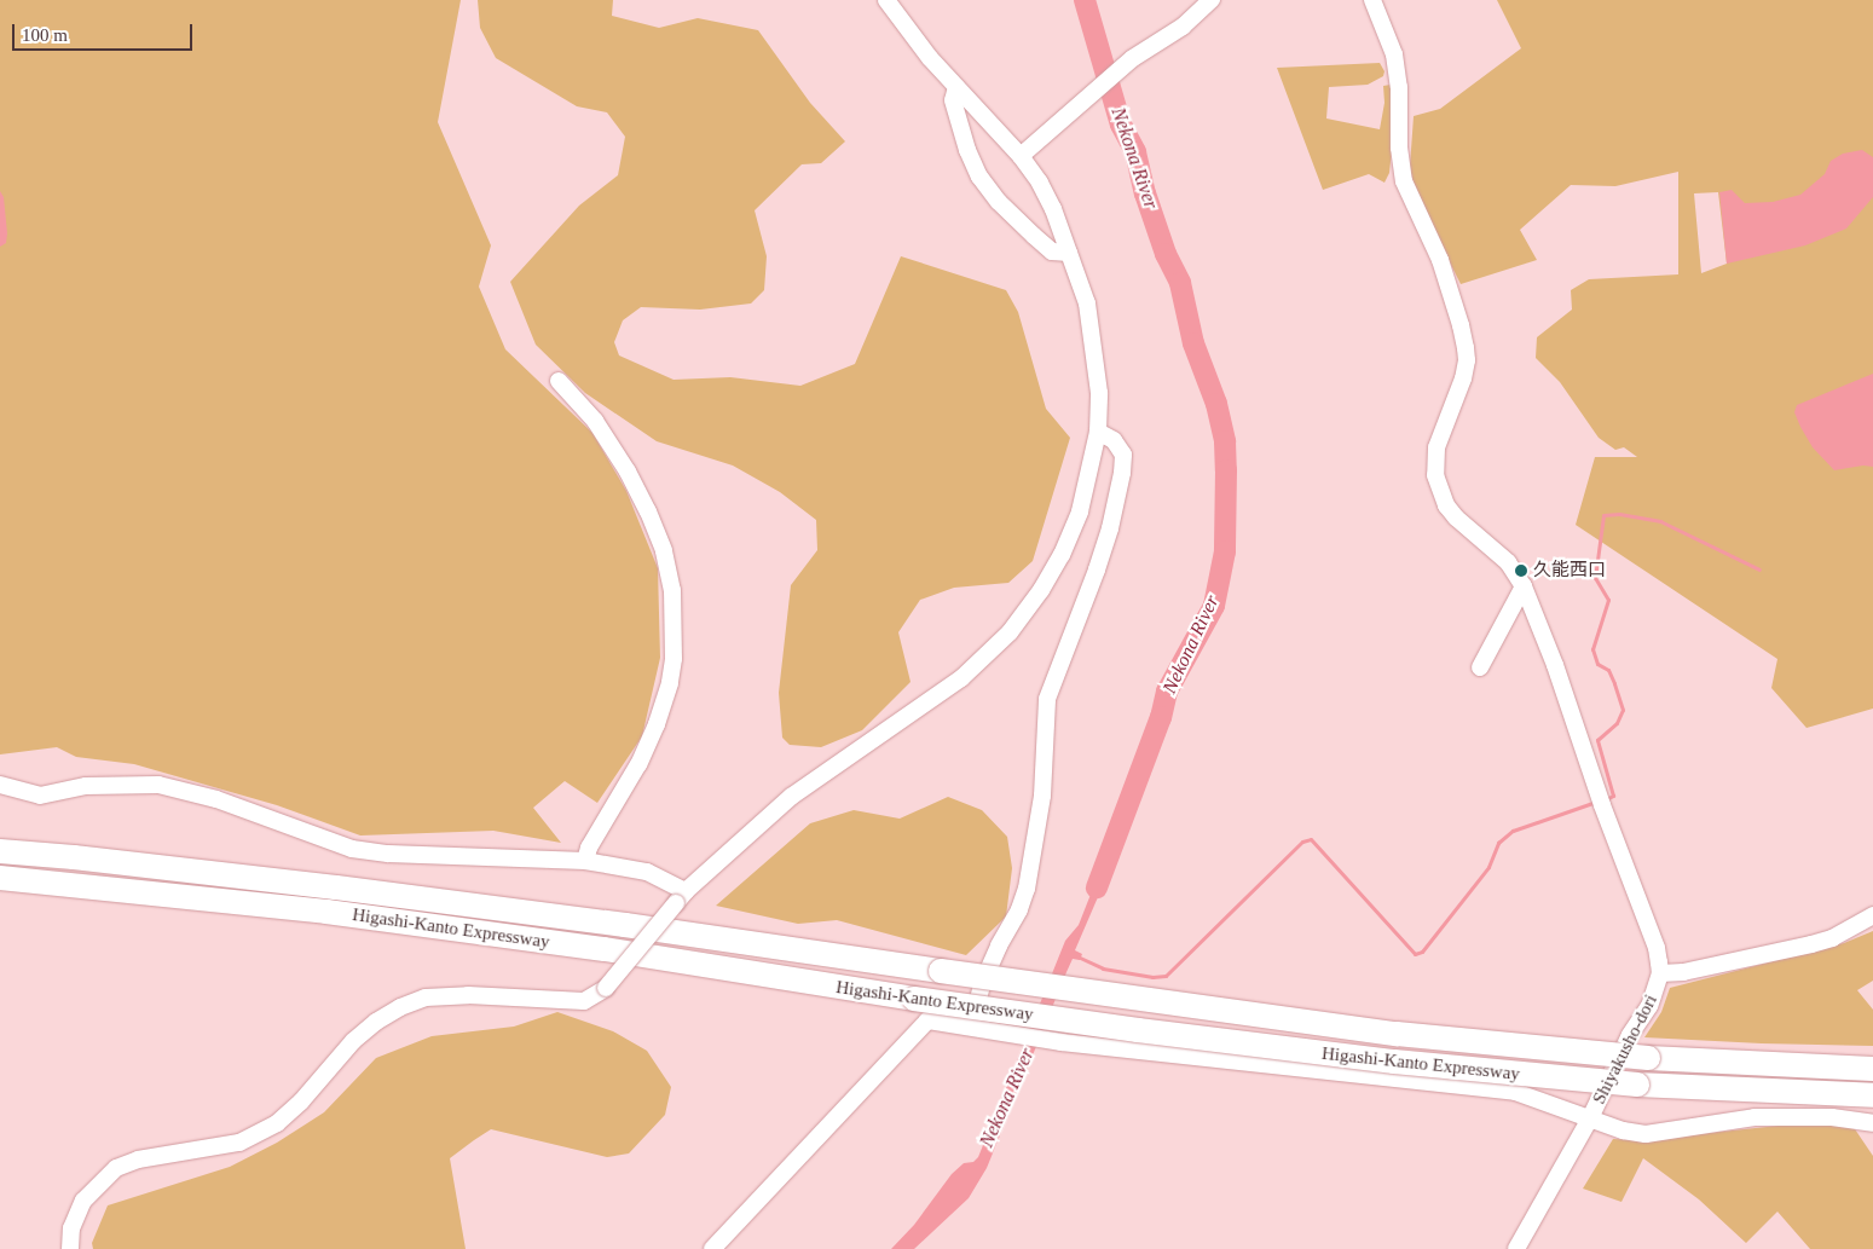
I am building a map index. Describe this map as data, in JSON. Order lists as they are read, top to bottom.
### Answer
{
  "streets": {
    "highway": ["Higashi-Kanto Expressway"],
    "street": ["Shiyakusho-dori"]
  },
  "water": ["Nekona River"],
  "places": ["久能西口"],
  "scale_bar": "100 m"
}
